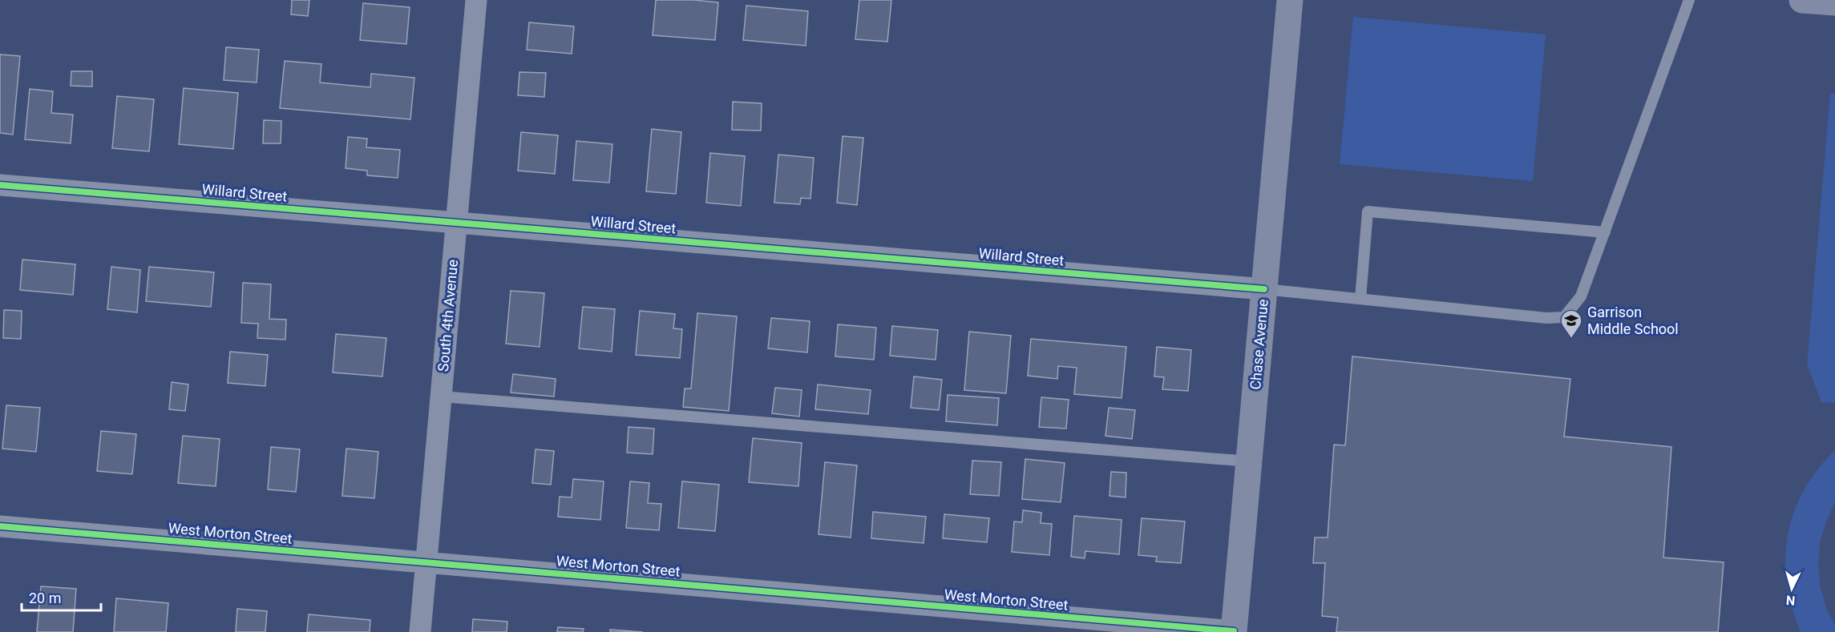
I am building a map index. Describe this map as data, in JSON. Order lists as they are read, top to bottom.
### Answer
{
  "streets": {
    "street": [
      "Willard Street",
      "South 4th Avenue",
      "Chase Avenue",
      "West Morton Street"
    ]
  },
  "crossings": [
    ["Willard Street", "South 4th Avenue"],
    ["Willard Street", "Chase Avenue"],
    ["South 4th Avenue", "West Morton Street"],
    ["Chase Avenue", "West Morton Street"]
  ],
  "places": {
    "school or university": ["Garrison Middle School"]
  },
  "scale_bar": "20 m",
  "north": "bottom"
}
